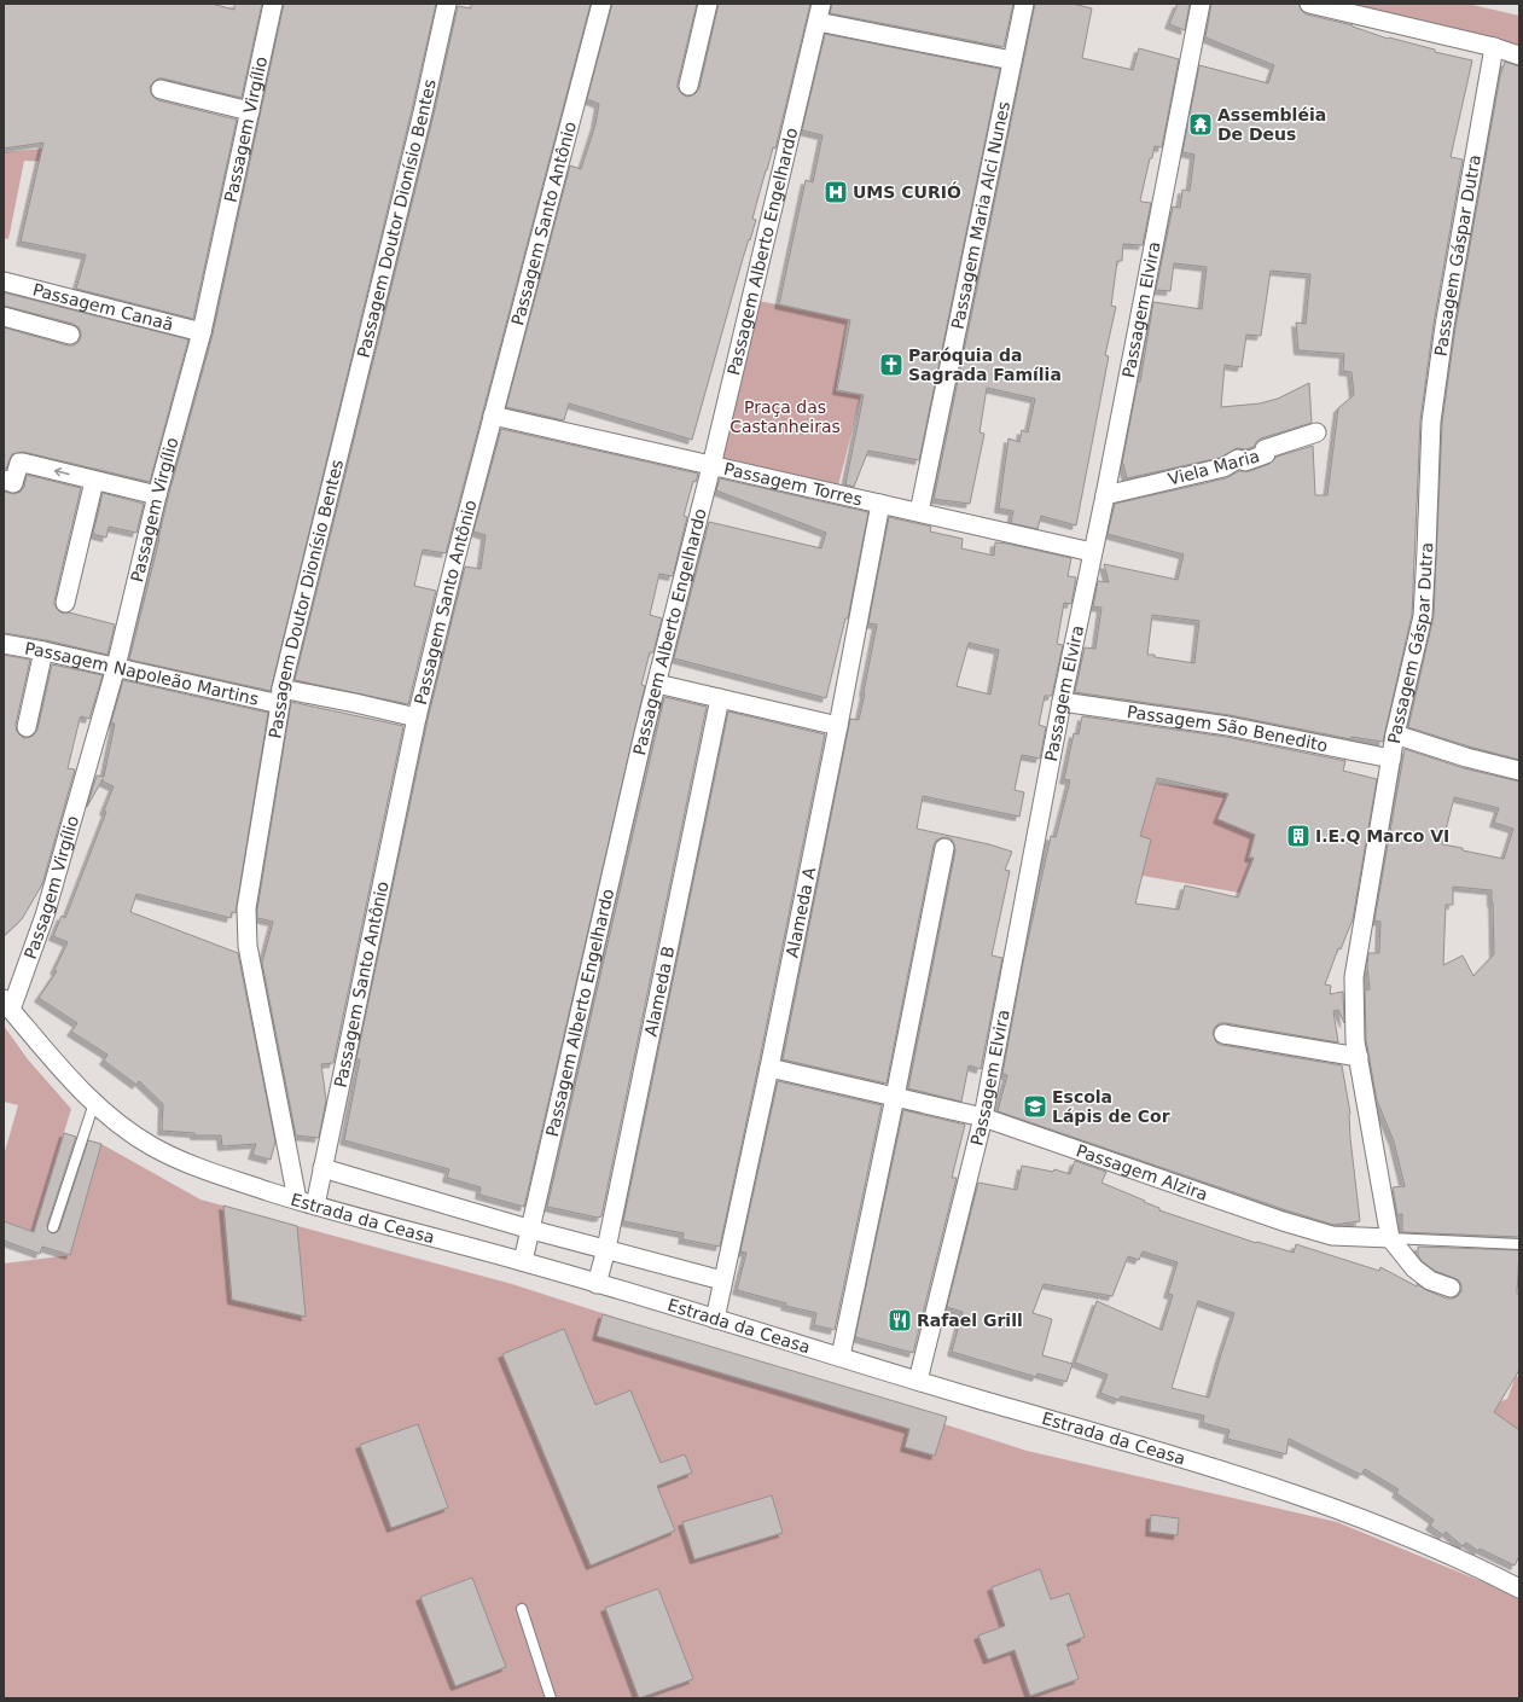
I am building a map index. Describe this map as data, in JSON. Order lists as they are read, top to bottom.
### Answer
{
  "streets": {
    "street": [
      "Passagem Virgílio",
      "Passagem Maria Alci Nunes",
      "Passagem Doutor Dionísio Bentes",
      "Passagem Santo Antônio",
      "Passagem Alberto Engelhardo",
      "Passagem Gáspar Dutra",
      "Passagem Canaã",
      "Passagem Elvira",
      "Viela Maria",
      "Passagem Torres",
      "Passagem Napoleão Martins",
      "Passagem São Benedito",
      "Alameda A",
      "Alameda B",
      "Passagem Alzira",
      "Estrada da Ceasa"
    ]
  },
  "crossings": [
    ["Passagem Virgílio", "Passagem Canaã"],
    ["Passagem Virgílio", "Passagem Napoleão Martins"],
    ["Passagem Virgílio", "Estrada da Ceasa"],
    ["Passagem Maria Alci Nunes", "Passagem Torres"],
    ["Passagem Doutor Dionísio Bentes", "Passagem Napoleão Martins"],
    ["Passagem Doutor Dionísio Bentes", "Estrada da Ceasa"],
    ["Passagem Santo Antônio", "Passagem Torres"],
    ["Passagem Santo Antônio", "Passagem Napoleão Martins"],
    ["Passagem Santo Antônio", "Estrada da Ceasa"],
    ["Passagem Alberto Engelhardo", "Passagem Torres"],
    ["Passagem Alberto Engelhardo", "Estrada da Ceasa"],
    ["Passagem Gáspar Dutra", "Passagem São Benedito"],
    ["Passagem Gáspar Dutra", "Passagem Alzira"],
    ["Passagem Elvira", "Viela Maria"],
    ["Passagem Elvira", "Passagem Torres"],
    ["Passagem Elvira", "Passagem São Benedito"],
    ["Passagem Elvira", "Passagem Alzira"],
    ["Passagem Elvira", "Estrada da Ceasa"],
    ["Passagem Torres", "Alameda A"],
    ["Alameda A", "Passagem Alzira"],
    ["Alameda A", "Estrada da Ceasa"],
    ["Alameda B", "Estrada da Ceasa"]
  ],
  "parks": ["Praça das Castanheiras"],
  "places": {
    "temple": ["Assembléia De Deus"],
    "hospital": ["UMS CURIÓ"],
    "church": ["Paróquia da Sagrada Família"],
    "building": ["I.E.Q Marco VI"],
    "school or university": ["Escola Lápis de Cor"],
    "restaurant": ["Rafael Grill"]
  }
}
